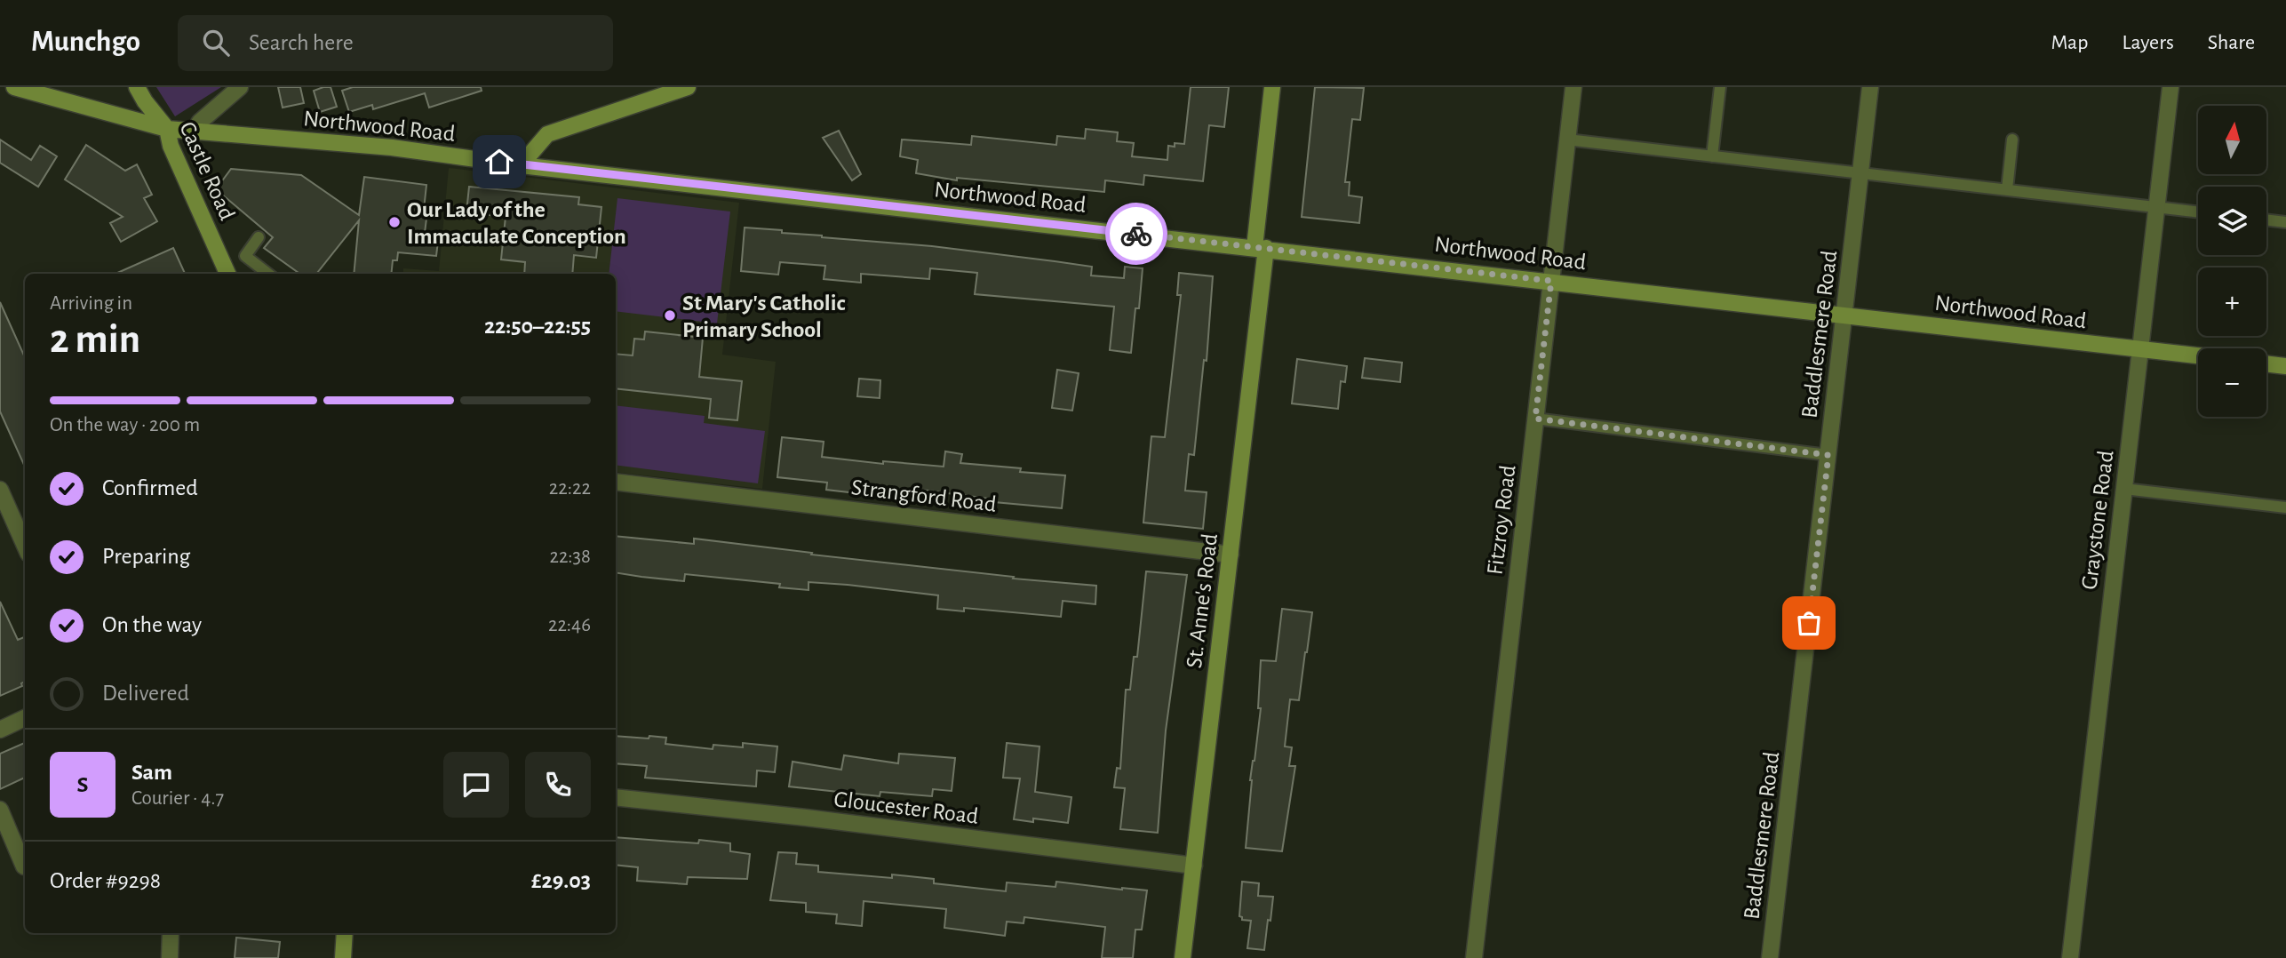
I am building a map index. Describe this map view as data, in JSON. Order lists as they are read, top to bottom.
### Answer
{
  "streets": {
    "street": [
      "Northwood Road",
      "Castle Road",
      "Baddlesmere Road",
      "Strangford Road",
      "Fitzroy Road",
      "Graystone Road",
      "St. Anne's Road",
      "Gloucester Road"
    ]
  },
  "crossings": [
    ["Northwood Road", "Castle Road"],
    ["Northwood Road", "Baddlesmere Road"],
    ["Northwood Road", "Fitzroy Road"],
    ["Northwood Road", "Graystone Road"],
    ["Northwood Road", "St. Anne's Road"],
    ["Strangford Road", "St. Anne's Road"],
    ["St. Anne's Road", "Gloucester Road"]
  ],
  "places": ["Our Lady of the Immaculate Conception", "St Mary's Catholic Primary School"],
  "north": "top",
  "page": {
    "header": "Munchgo",
    "search": "Search here",
    "nav": ["Map", "Layers", "Share"],
    "map_buttons": ["+", "−"],
    "heading": ["2 min", "Arriving in", "22:50–22:55"],
    "panel": [
      "Sam",
      "Courier · 4.7",
      "Order #9298",
      "£29.03"
    ],
    "bar": "On the way · 200 m",
    "list": [
      ["Confirmed", "22:22"],
      ["Preparing", "22:38"],
      ["On the way", "22:46"],
      "Delivered"
    ],
    "round": "S"
  }
}
